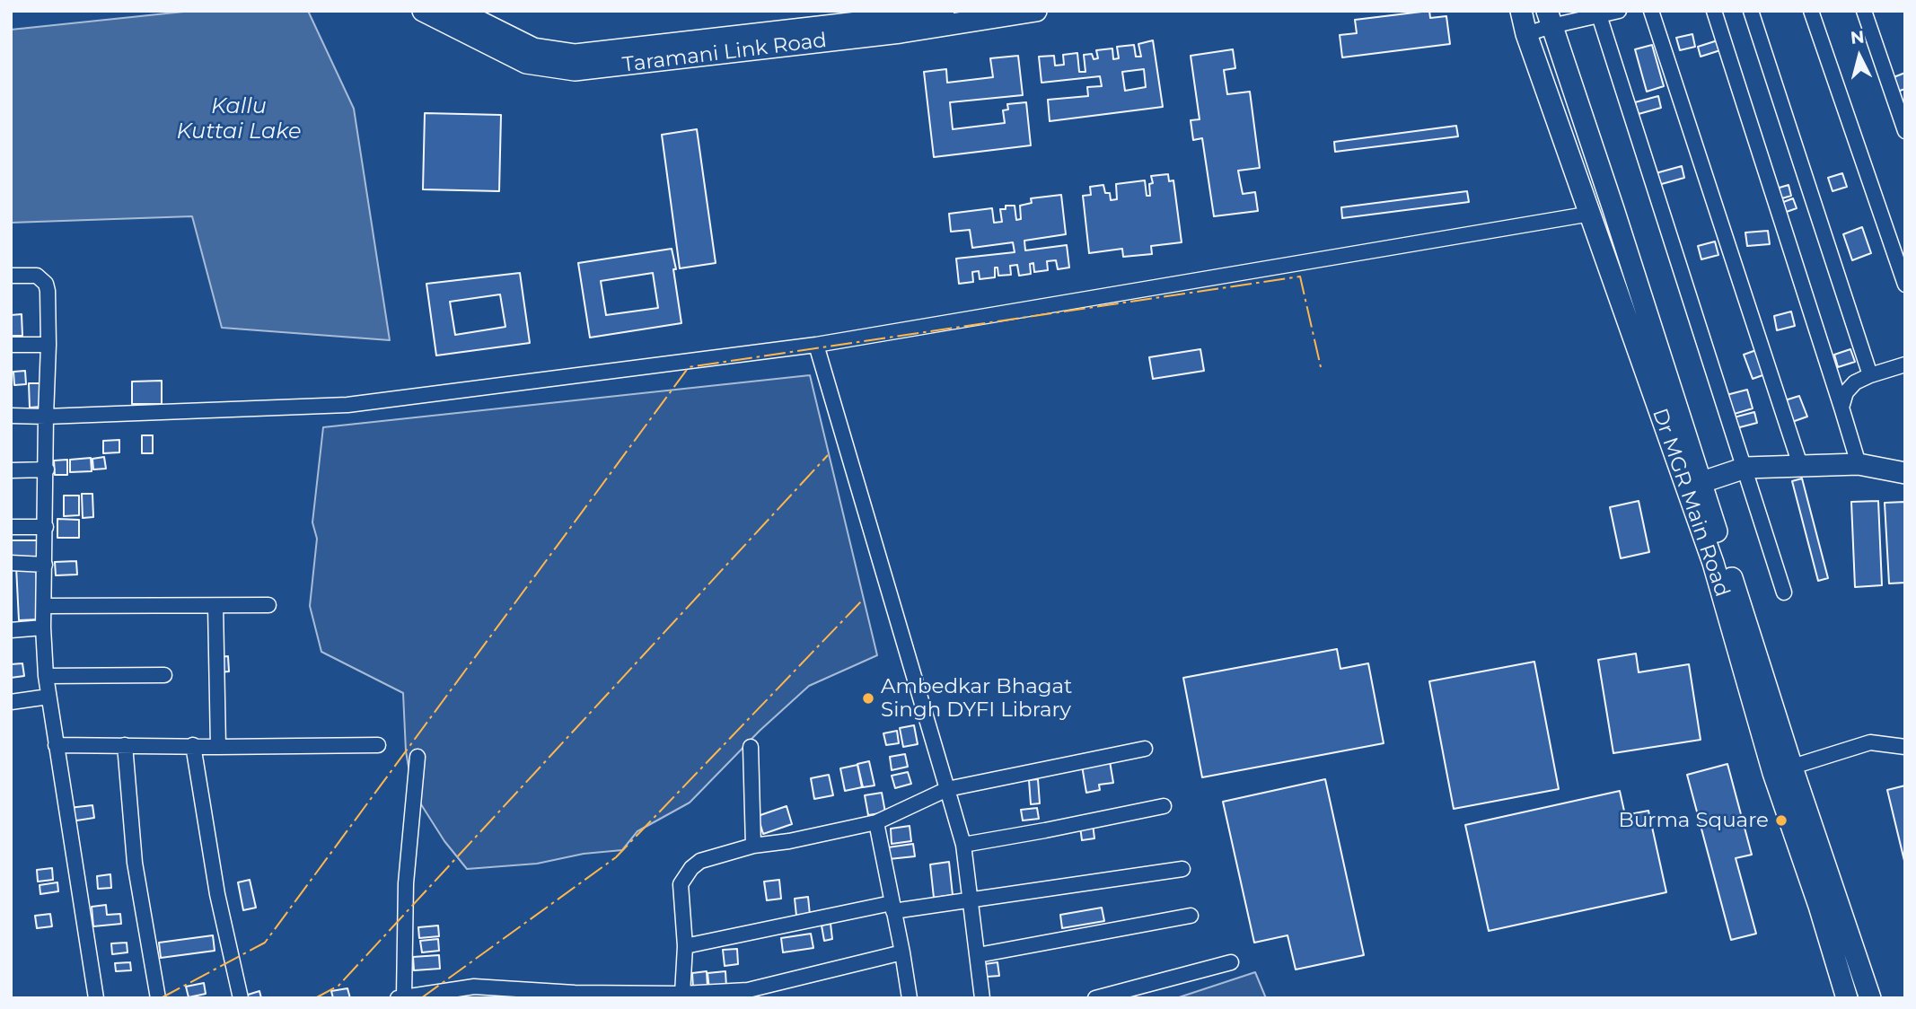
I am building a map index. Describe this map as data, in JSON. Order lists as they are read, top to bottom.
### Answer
{
  "streets": {
    "main road": ["Taramani Link Road", "Dr MGR Main Road"]
  },
  "water": ["Kallu Kuttai Lake"],
  "places": ["Ambedkar Bhagat Singh DYFI Library", "Burma Square"],
  "north": "top"
}
